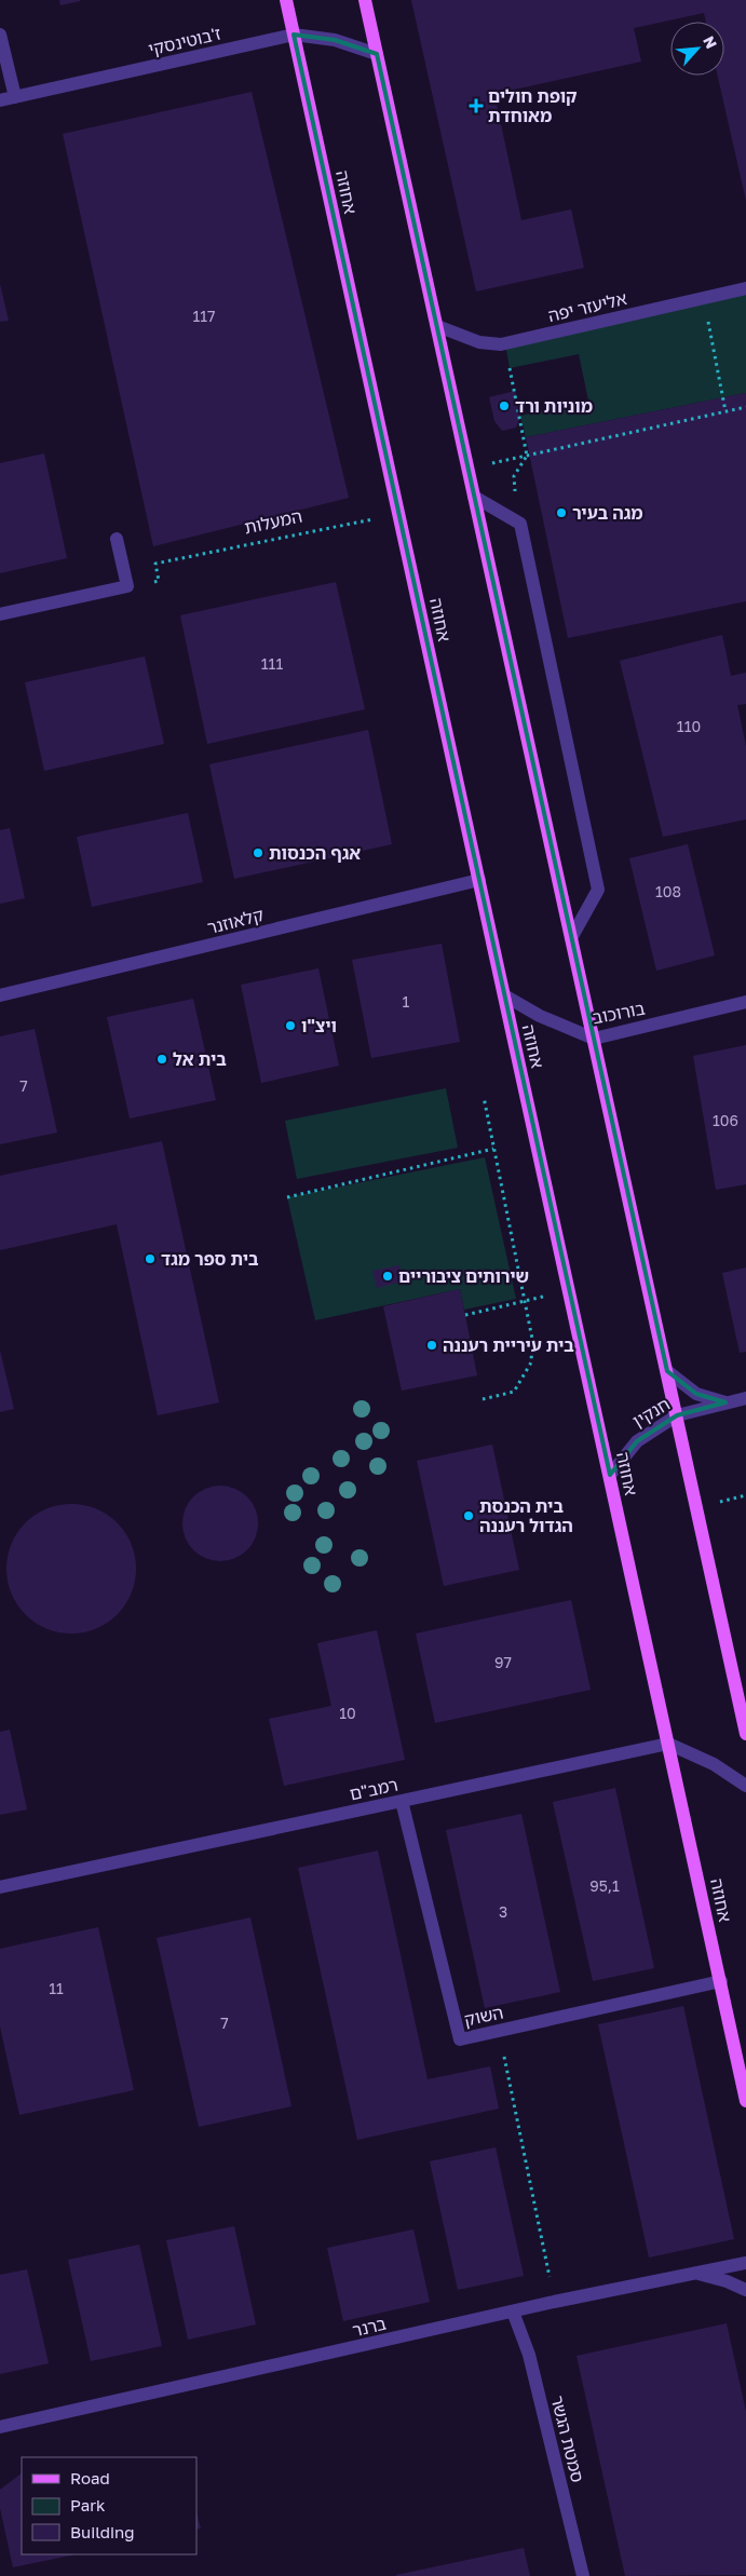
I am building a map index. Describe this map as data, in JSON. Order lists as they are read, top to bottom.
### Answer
{
  "streets": {
    "main road": ["אחוזה"],
    "street": [
      "ז'בוטינסקי",
      "אליעזר יפה",
      "קלאוזנר",
      "בורוכוב",
      "חנקין",
      "רמב\"ם",
      "השוק",
      "ברנר",
      "סמטת הגשר"
    ],
    "path": ["המעלות"]
  },
  "crossings": [
    ["ז'בוטינסקי", "אחוזה"],
    ["אחוזה", "המעלות"],
    ["אחוזה", "קלאוזנר"],
    ["אחוזה", "בורוכוב"],
    ["אחוזה", "חנקין"],
    ["אחוזה", "רמב\"ם"],
    ["אחוזה", "השוק"],
    ["רמב\"ם", "השוק"],
    ["ברנר", "סמטת הגשר"]
  ],
  "places": {
    "health": ["קופת חולים מאוחדת"],
    "other": [
      "מוניות ורד",
      "מגה בעיר",
      "אגף הכנסות",
      "ויצ\"ו",
      "בית אל",
      "בית ספר מגד",
      "שירותים ציבוריים",
      "בית עיריית רעננה",
      "בית הכנסת הגדול רעננה"
    ]
  },
  "house_numbers": [
    "117",
    "111",
    "110",
    "108",
    "1",
    "7",
    "106",
    "97",
    "10",
    "95,1",
    "3",
    "11",
    "7"
  ],
  "legend": ["Road", "Park", "Building"],
  "north": "top right"
}
